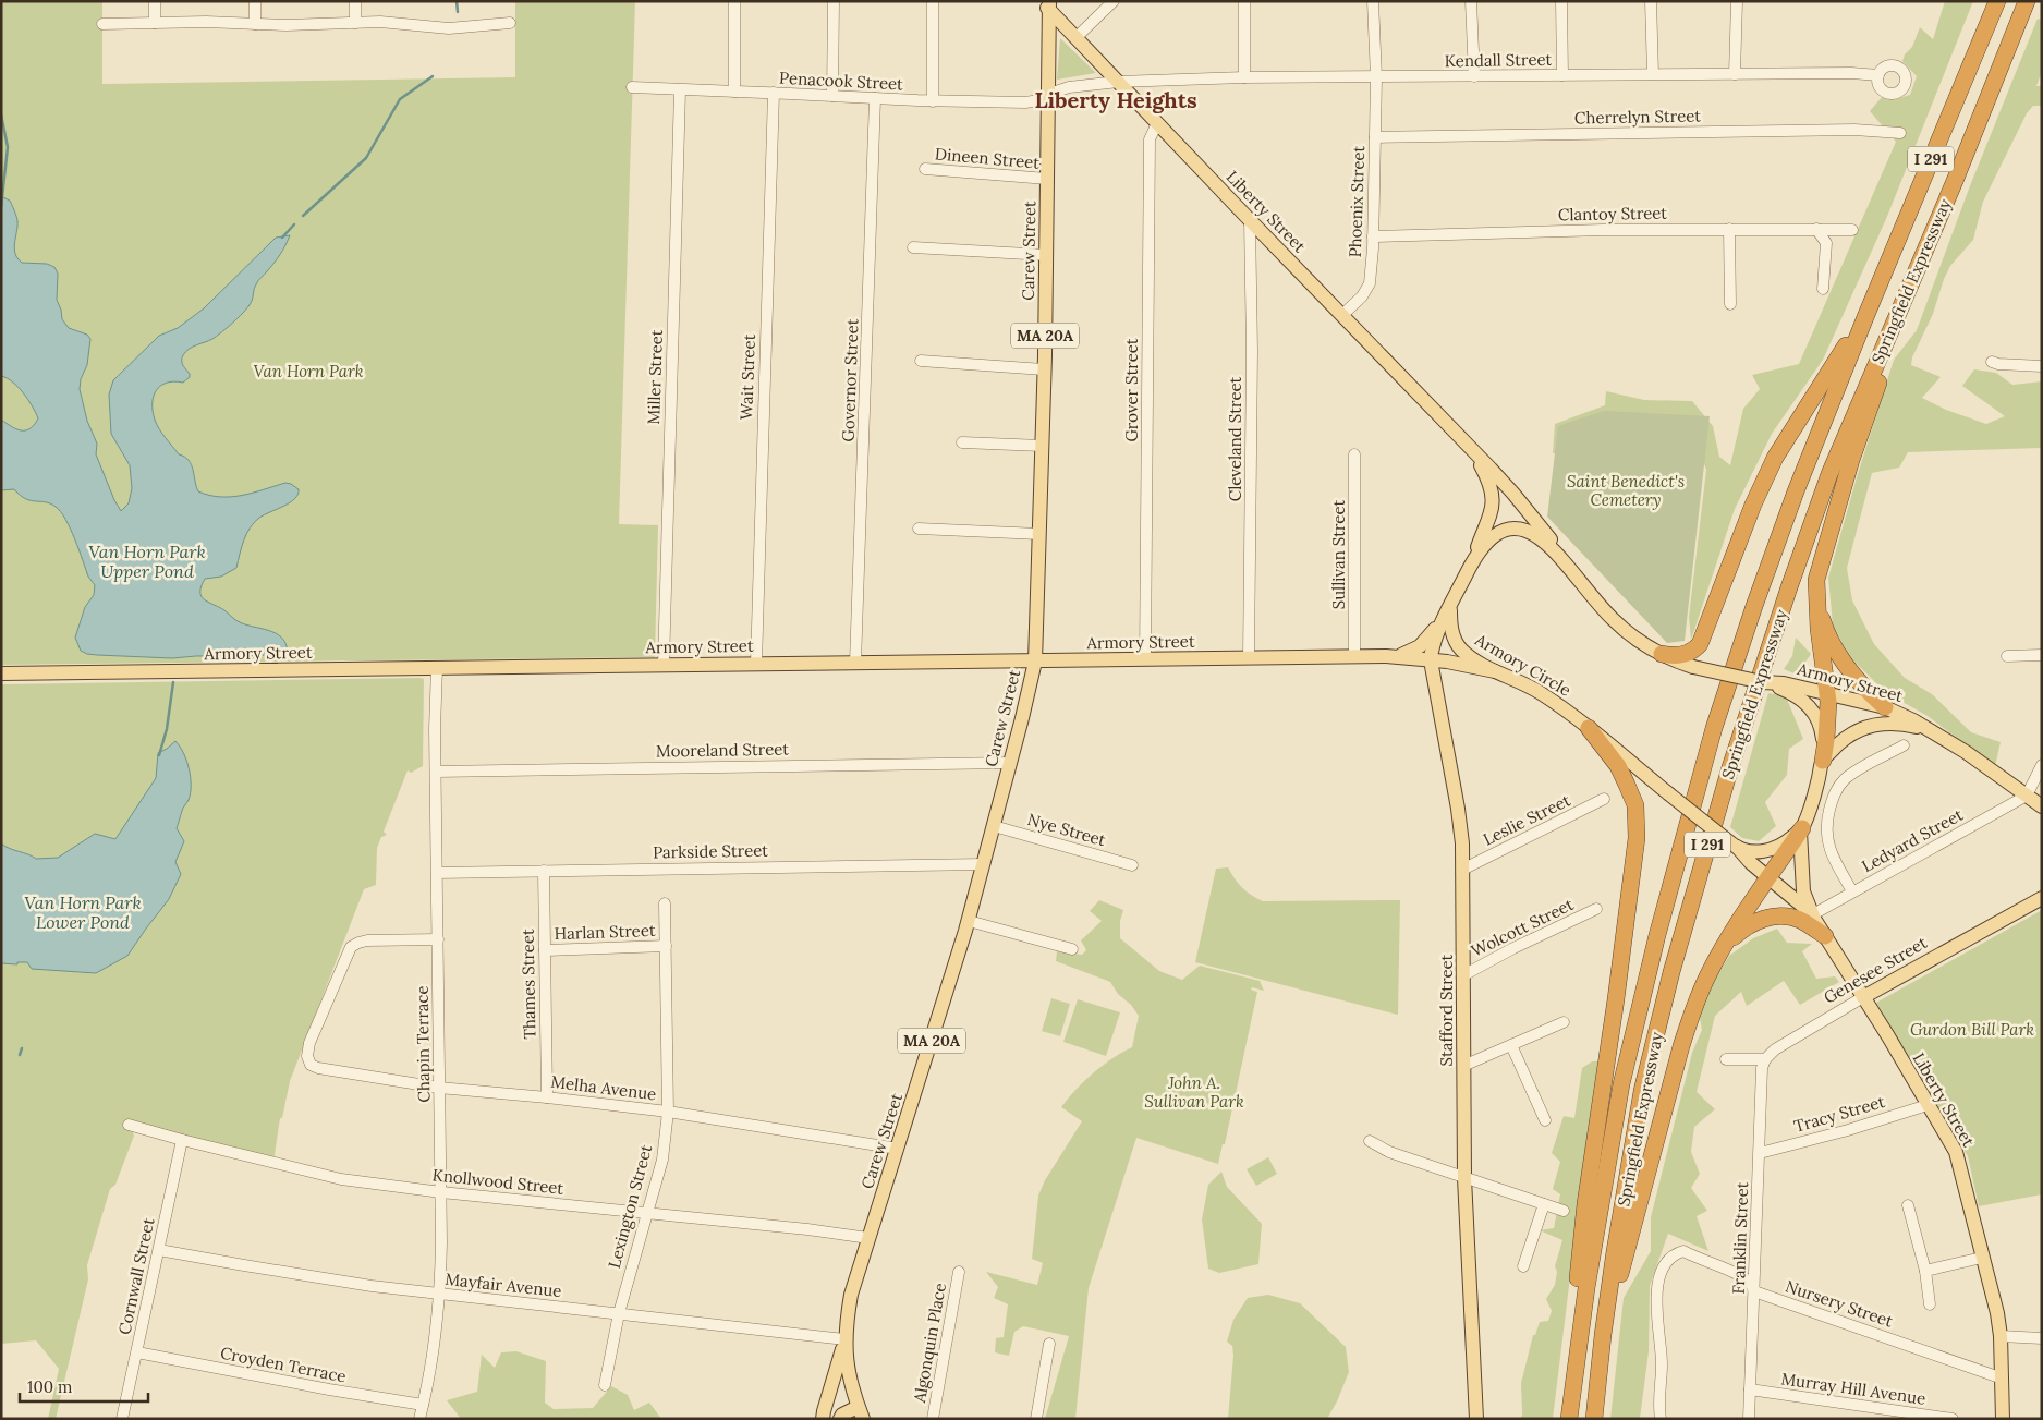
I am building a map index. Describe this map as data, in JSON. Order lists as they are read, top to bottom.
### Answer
{
  "streets": {
    "highway": ["I 291", "Springfield Expressway"],
    "main road": [
      "Liberty Street",
      "Carew Street",
      "MA 20A",
      "Armory Street",
      "Armory Circle",
      "Genesee Street",
      "Stafford Street"
    ],
    "street": [
      "Kendall Street",
      "Penacook Street",
      "Cherrelyn Street",
      "Dineen Street",
      "Phoenix Street",
      "Clantoy Street",
      "Miller Street",
      "Wait Street",
      "Governor Street",
      "Grover Street",
      "Cleveland Street",
      "Sullivan Street",
      "Mooreland Street",
      "Leslie Street",
      "Nye Street",
      "Ledyard Street",
      "Parkside Street",
      "Wolcott Street",
      "Harlan Street",
      "Thames Street",
      "Chapin Terrace",
      "Melha Avenue",
      "Tracy Street",
      "Knollwood Street",
      "Lexington Street",
      "Franklin Street",
      "Cornwall Street",
      "Mayfair Avenue",
      "Nursery Street",
      "Algonquin Place",
      "Croyden Terrace",
      "Murray Hill Avenue"
    ]
  },
  "crossings": [
    ["Kendall Street", "Penacook Street"],
    ["Kendall Street", "Phoenix Street"],
    ["Kendall Street", "Liberty Street"],
    ["Kendall Street", "Carew Street"],
    ["Penacook Street", "Carew Street"],
    ["Penacook Street", "Miller Street"],
    ["Penacook Street", "Wait Street"],
    ["Penacook Street", "Governor Street"],
    ["Cherrelyn Street", "Phoenix Street"],
    ["Dineen Street", "Carew Street"],
    ["Phoenix Street", "Liberty Street"],
    ["Phoenix Street", "Clantoy Street"],
    ["Liberty Street", "Carew Street"],
    ["Liberty Street", "Grover Street"],
    ["Liberty Street", "Cleveland Street"],
    ["Liberty Street", "Armory Circle"],
    ["Liberty Street", "Ledyard Street"],
    ["Liberty Street", "Genesee Street"],
    ["Liberty Street", "Tracy Street"],
    ["Liberty Street", "Nursery Street"],
    ["Carew Street", "Armory Street"],
    ["Carew Street", "Mooreland Street"],
    ["Carew Street", "Nye Street"],
    ["Carew Street", "Parkside Street"],
    ["Carew Street", "Melha Avenue"],
    ["Carew Street", "Knollwood Street"],
    ["Carew Street", "Mayfair Avenue"],
    ["Miller Street", "Armory Street"],
    ["Wait Street", "Armory Street"],
    ["Governor Street", "Armory Street"],
    ["Grover Street", "Armory Street"],
    ["Cleveland Street", "Armory Street"],
    ["Sullivan Street", "Armory Street"],
    ["Armory Street", "Armory Circle"],
    ["Armory Street", "Ledyard Street"],
    ["Armory Street", "Stafford Street"],
    ["Armory Street", "Chapin Terrace"],
    ["Armory Circle", "Stafford Street"],
    ["Mooreland Street", "Chapin Terrace"],
    ["Leslie Street", "Stafford Street"],
    ["Parkside Street", "Thames Street"],
    ["Parkside Street", "Chapin Terrace"],
    ["Wolcott Street", "Stafford Street"],
    ["Harlan Street", "Thames Street"],
    ["Harlan Street", "Lexington Street"],
    ["Genesee Street", "Franklin Street"],
    ["Thames Street", "Melha Avenue"],
    ["Chapin Terrace", "Melha Avenue"],
    ["Chapin Terrace", "Knollwood Street"],
    ["Chapin Terrace", "Mayfair Avenue"],
    ["Chapin Terrace", "Croyden Terrace"],
    ["Melha Avenue", "Lexington Street"],
    ["Tracy Street", "Franklin Street"],
    ["Knollwood Street", "Lexington Street"],
    ["Knollwood Street", "Cornwall Street"],
    ["Lexington Street", "Mayfair Avenue"],
    ["Franklin Street", "Nursery Street"],
    ["Franklin Street", "Murray Hill Avenue"],
    ["Cornwall Street", "Mayfair Avenue"],
    ["Cornwall Street", "Croyden Terrace"]
  ],
  "districts": ["Liberty Heights"],
  "water": ["Van Horn Park Upper Pond", "Van Horn Park Lower Pond"],
  "parks": [
    "Van Horn Park",
    "Saint Benedict's Cemetery",
    "Gurdon Bill Park",
    "John A. Sullivan Park"
  ],
  "scale_bar": "100 m"
}
